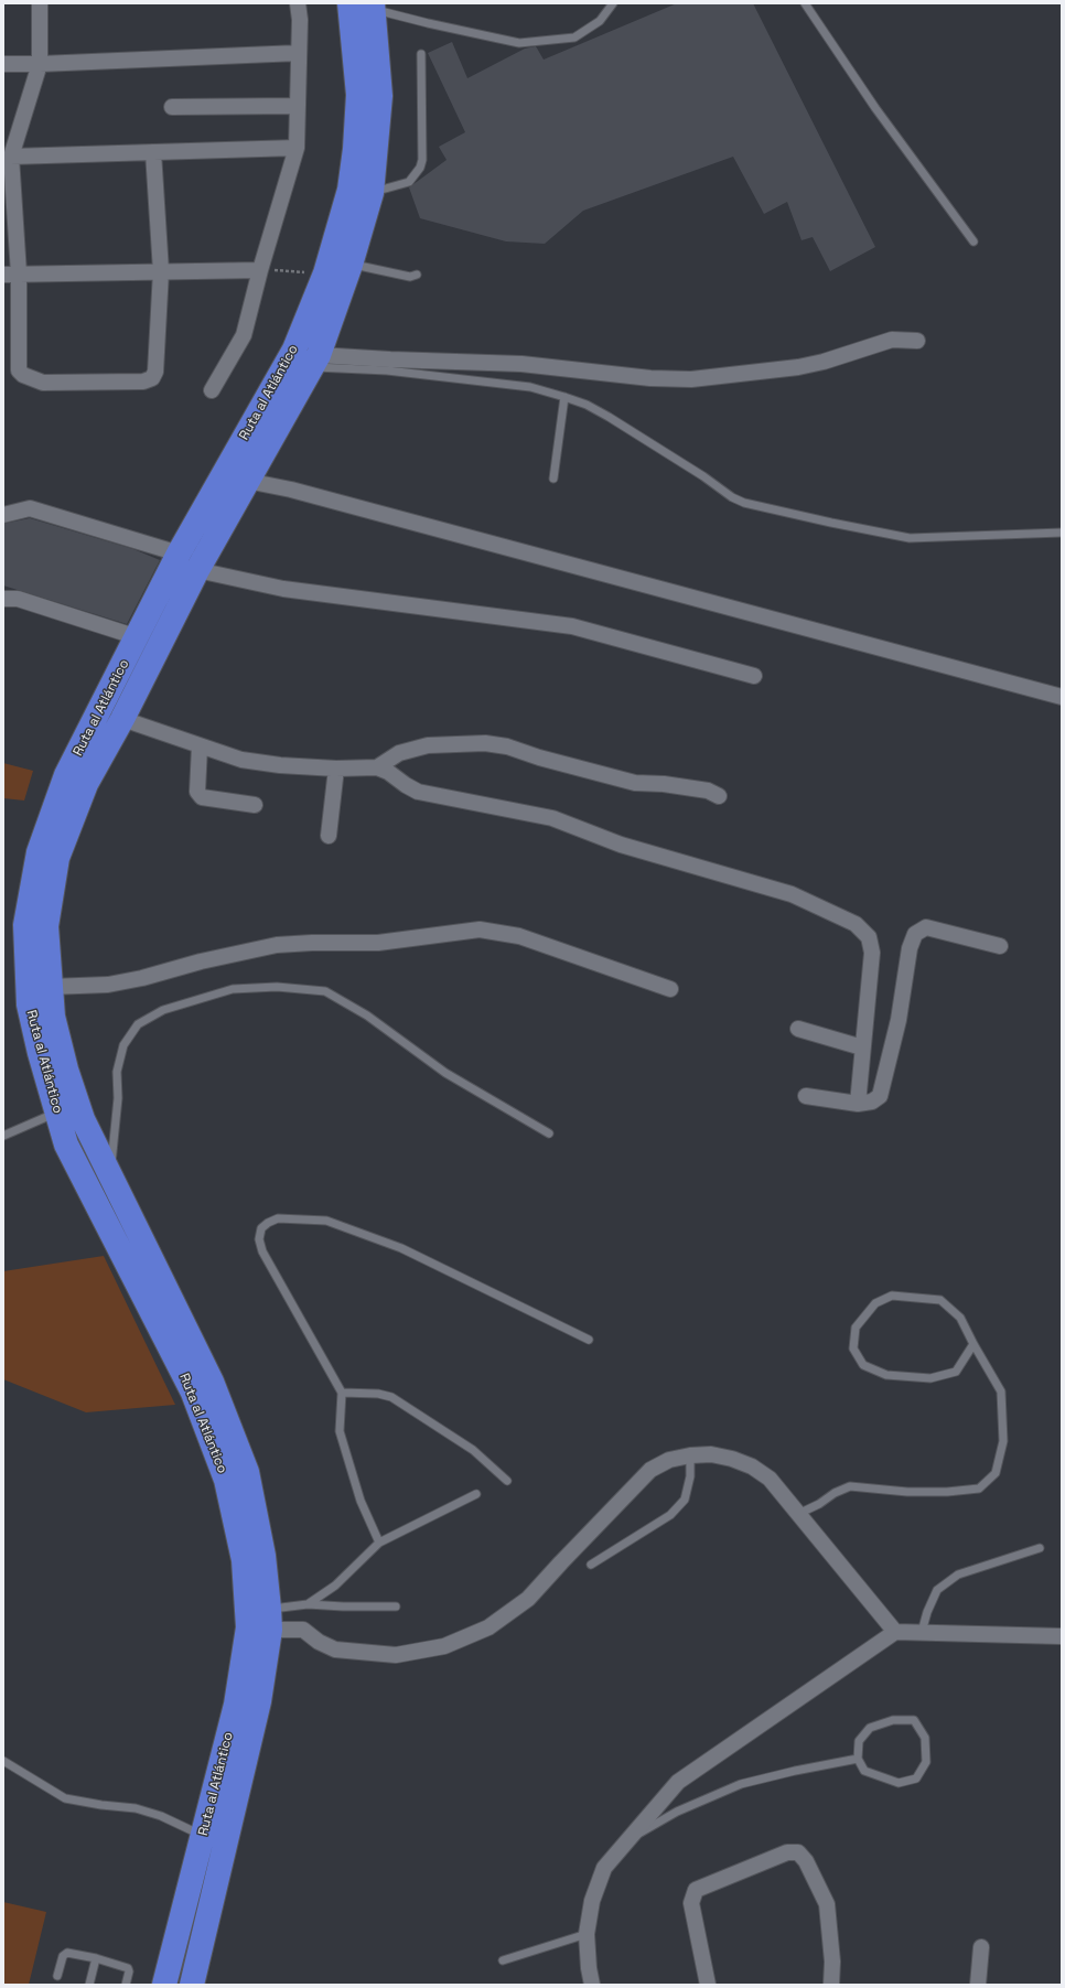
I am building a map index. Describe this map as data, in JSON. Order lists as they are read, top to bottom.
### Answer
{
  "streets": {
    "highway": ["Ruta al Atlántico"]
  }
}
